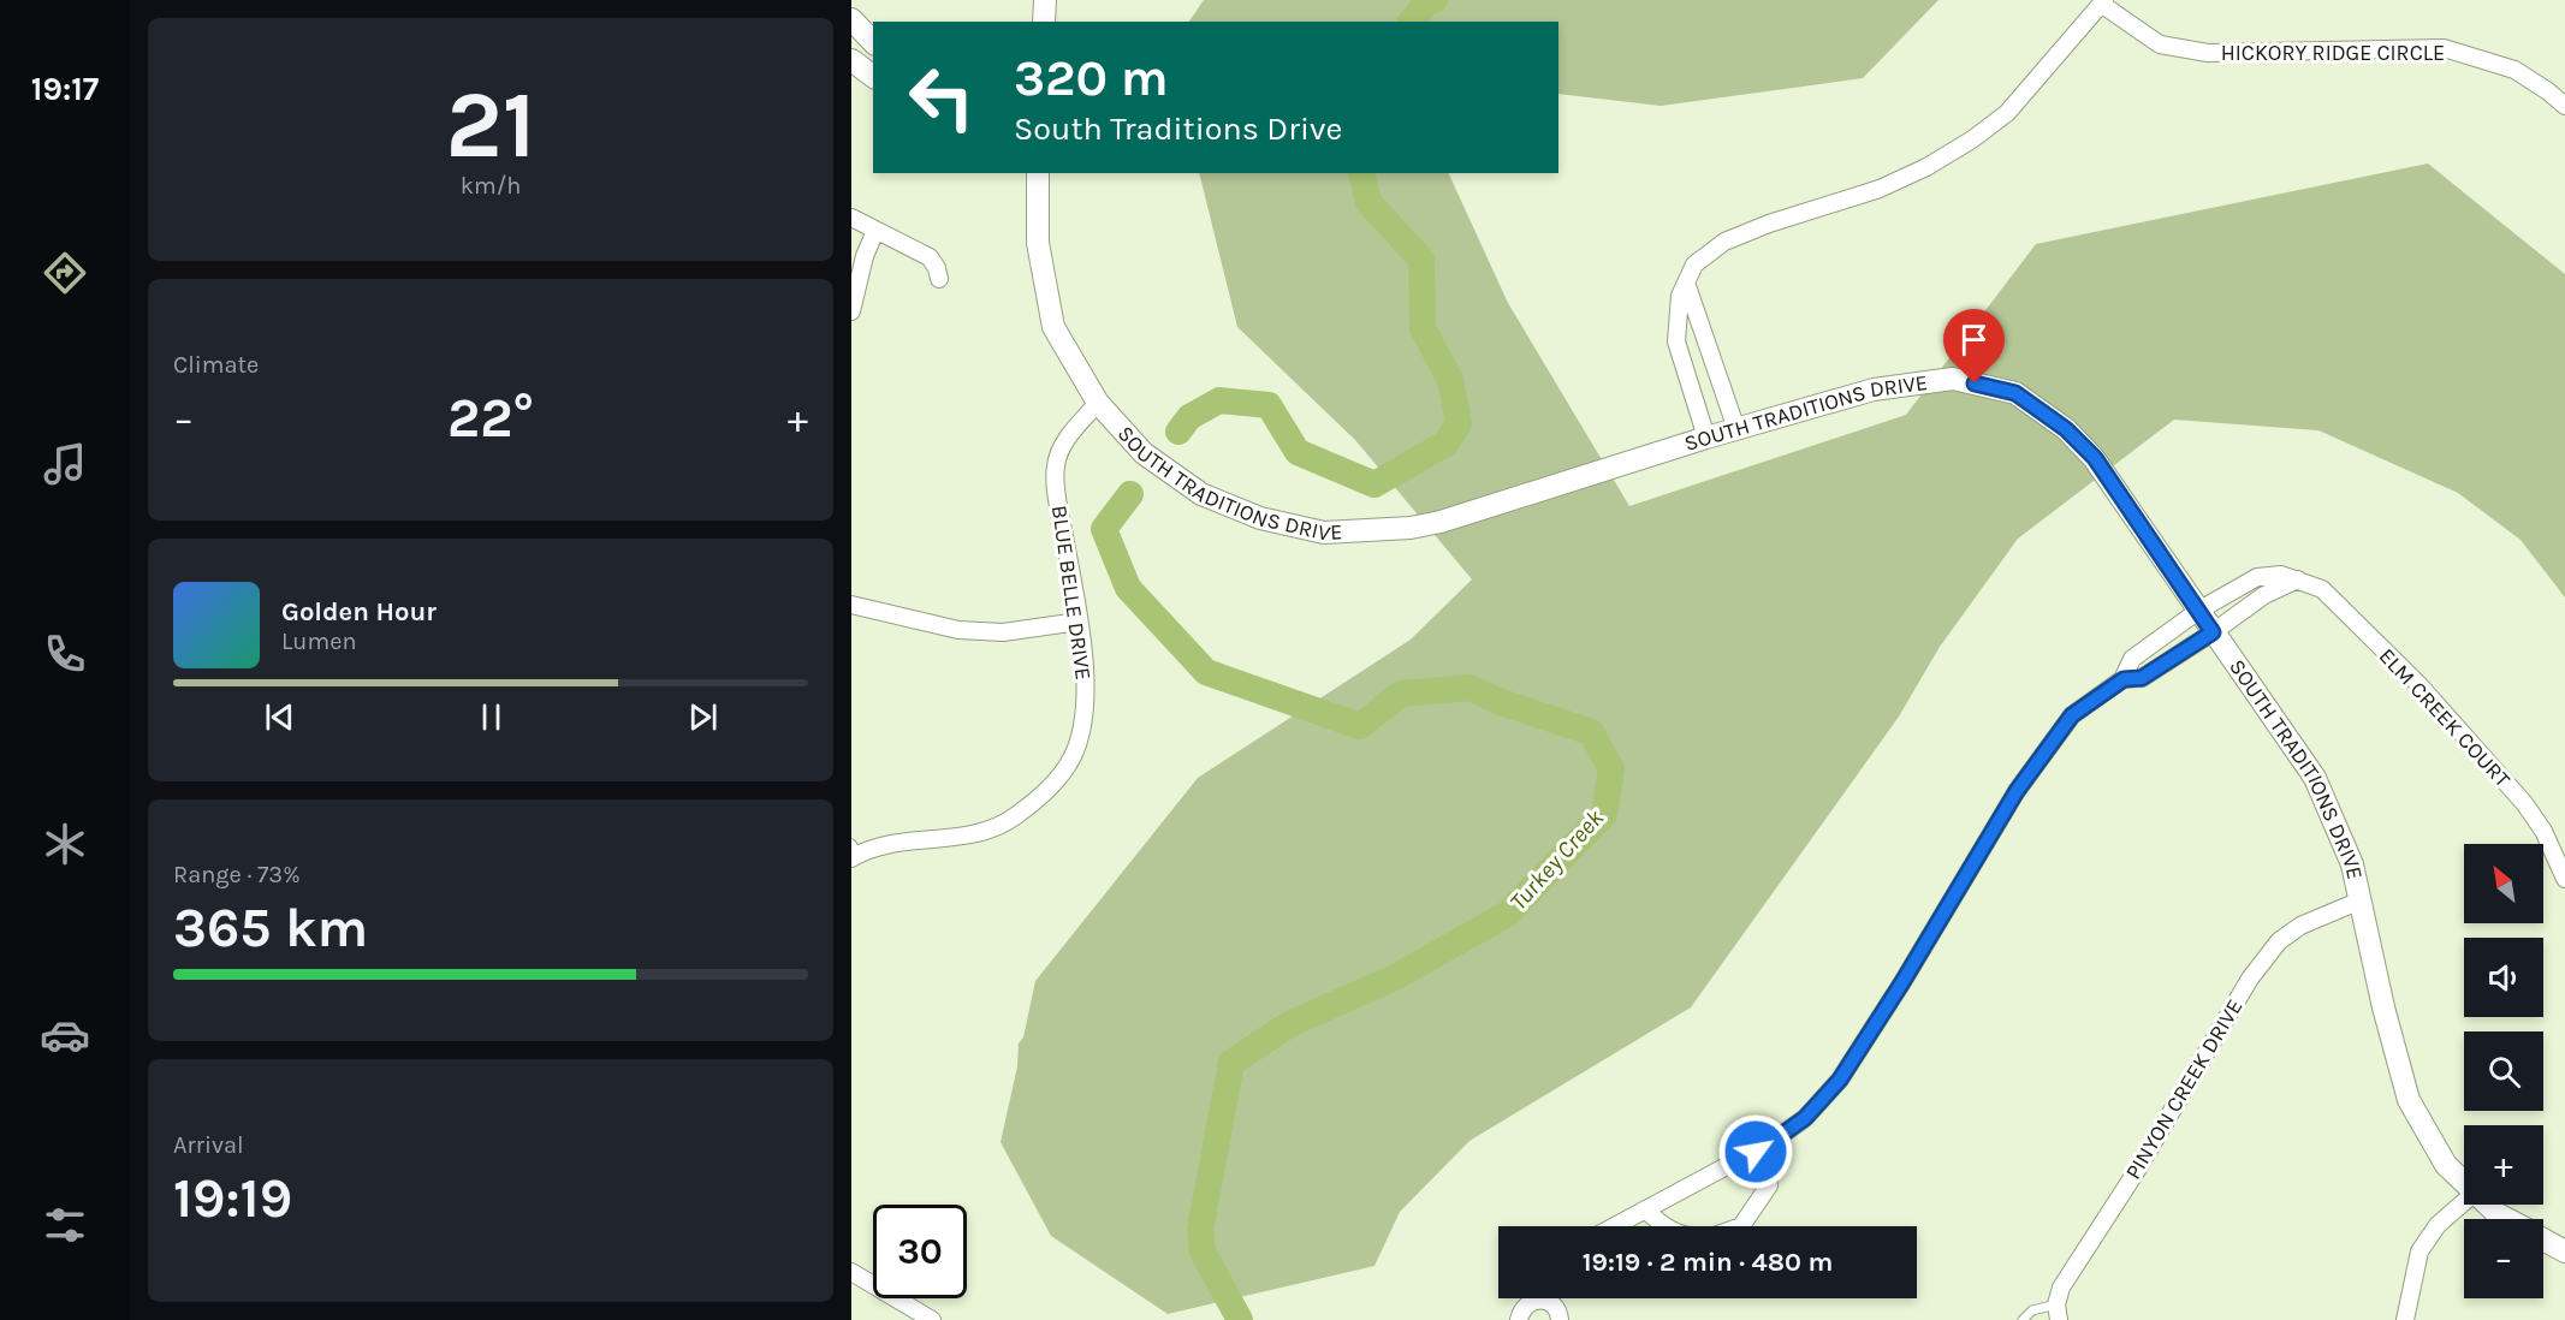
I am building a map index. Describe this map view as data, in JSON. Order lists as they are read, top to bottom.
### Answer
{
  "streets": {
    "street": [
      "HICKORY RIDGE CIRCLE",
      "SOUTH TRADITIONS DRIVE",
      "BLUE BELLE DRIVE",
      "ELM CREEK COURT",
      "PINYON CREEK DRIVE"
    ]
  },
  "crossings": [
    ["HICKORY RIDGE CIRCLE", "SOUTH TRADITIONS DRIVE"],
    ["SOUTH TRADITIONS DRIVE", "BLUE BELLE DRIVE"],
    ["SOUTH TRADITIONS DRIVE", "ELM CREEK COURT"],
    ["SOUTH TRADITIONS DRIVE", "PINYON CREEK DRIVE"]
  ],
  "water": ["Turkey Creek"],
  "north": "top left",
  "page": {
    "tabs": "19:17",
    "tile": [
      ["21", "km/h"],
      "Climate",
      ["Range · 73%", "365 km"],
      ["Arrival", "19:19"]
    ],
    "turn": ["320 m", "South Traditions Drive"],
    "heat": ["−", "22°", "+"],
    "song": ["Golden Hour", "Lumen"],
    "map_buttons": ["+", "−"],
    "limit": "30",
    "trip": "19:19 · 2 min · 480 m"
  }
}
